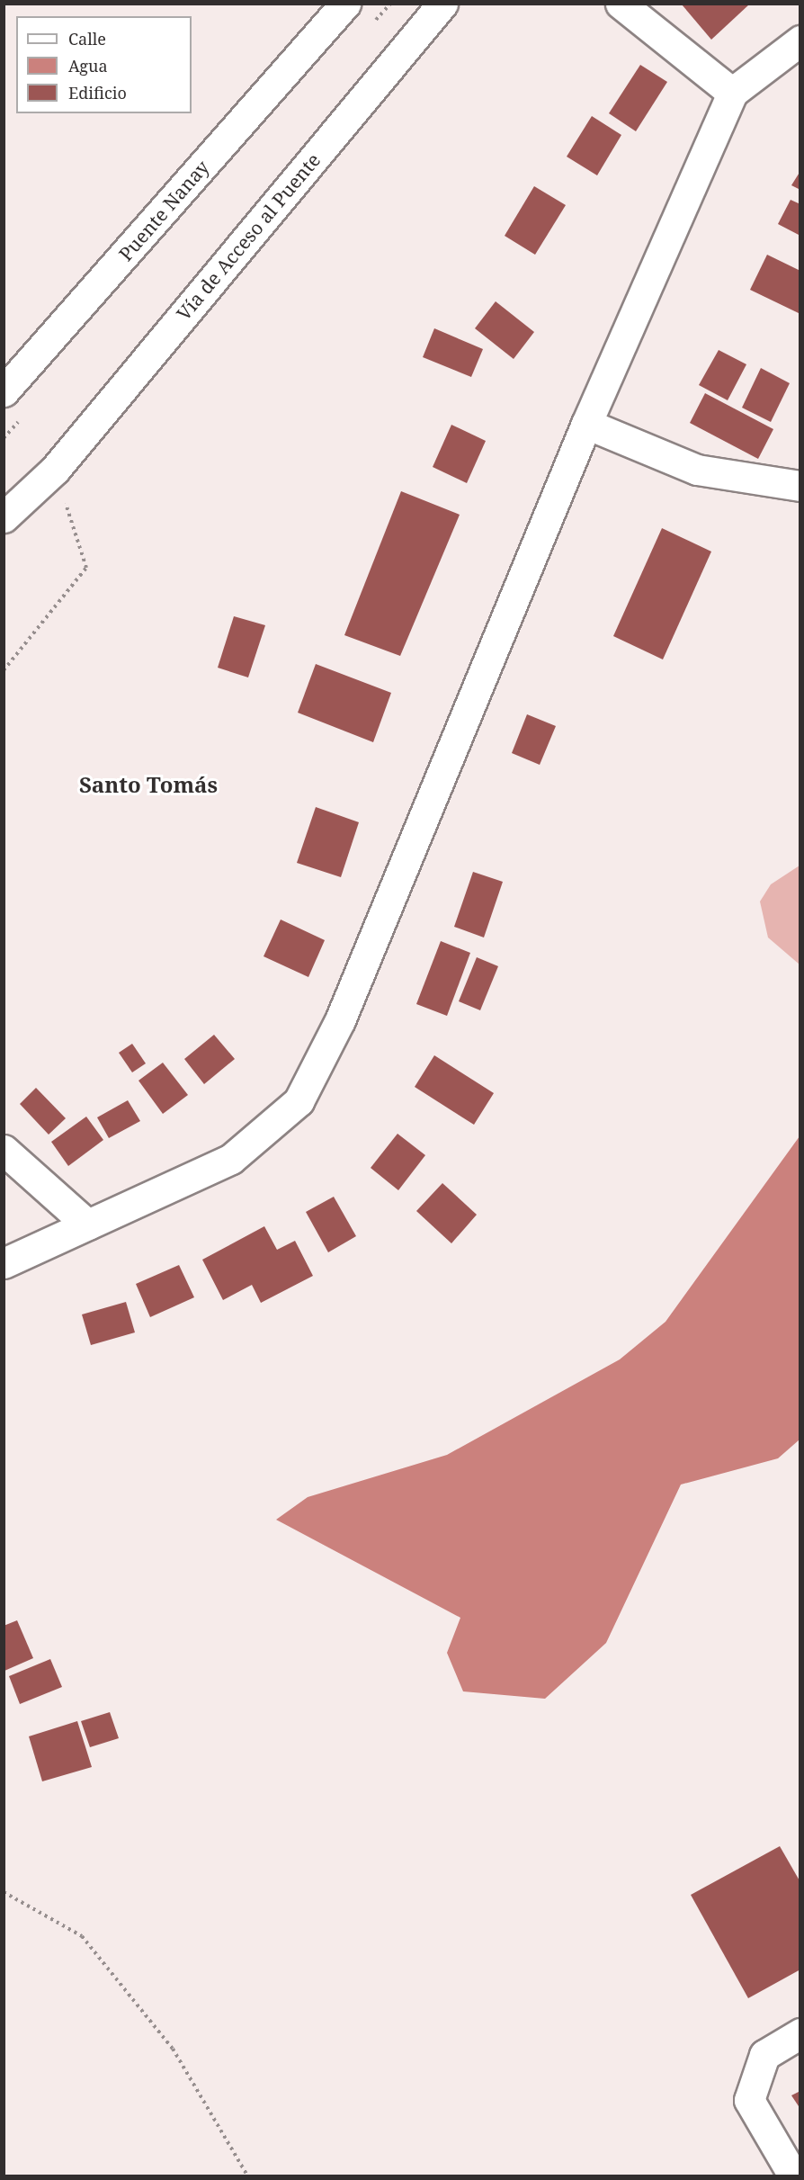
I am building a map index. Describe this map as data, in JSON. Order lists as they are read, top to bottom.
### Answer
{
  "streets": {
    "street": ["Puente Nanay", "Vía de Acceso al Puente"]
  },
  "districts": ["Santo Tomás"],
  "legend": ["Calle", "Agua", "Edificio"]
}
